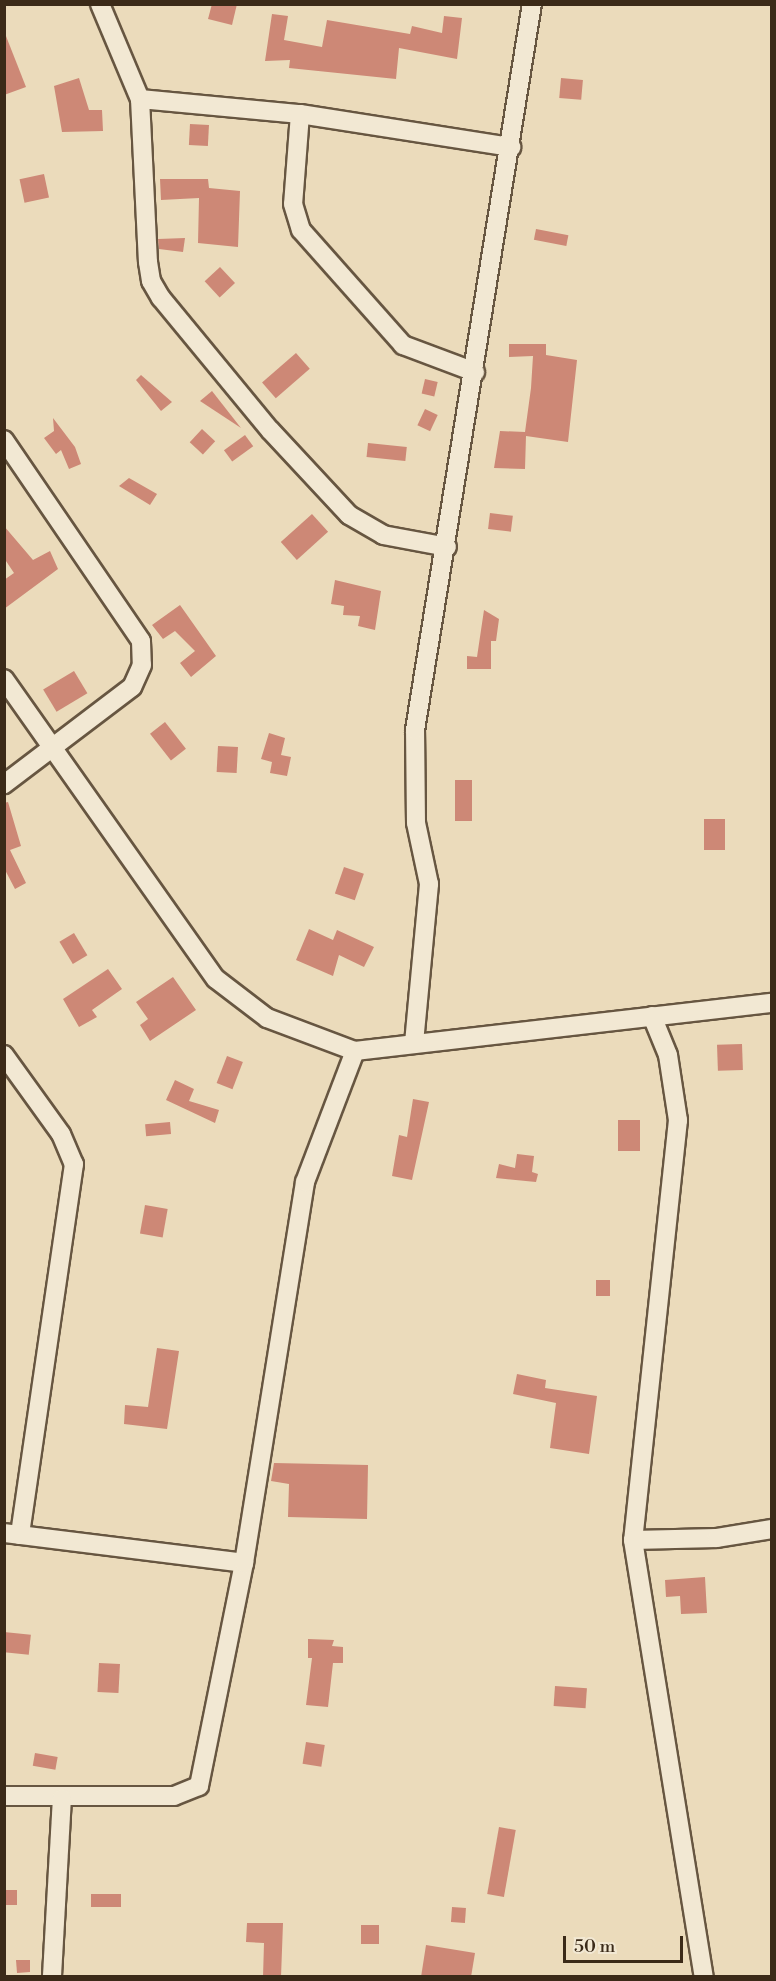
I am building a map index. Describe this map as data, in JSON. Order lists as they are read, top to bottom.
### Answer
{
  "scale_bar": "50 m"
}
